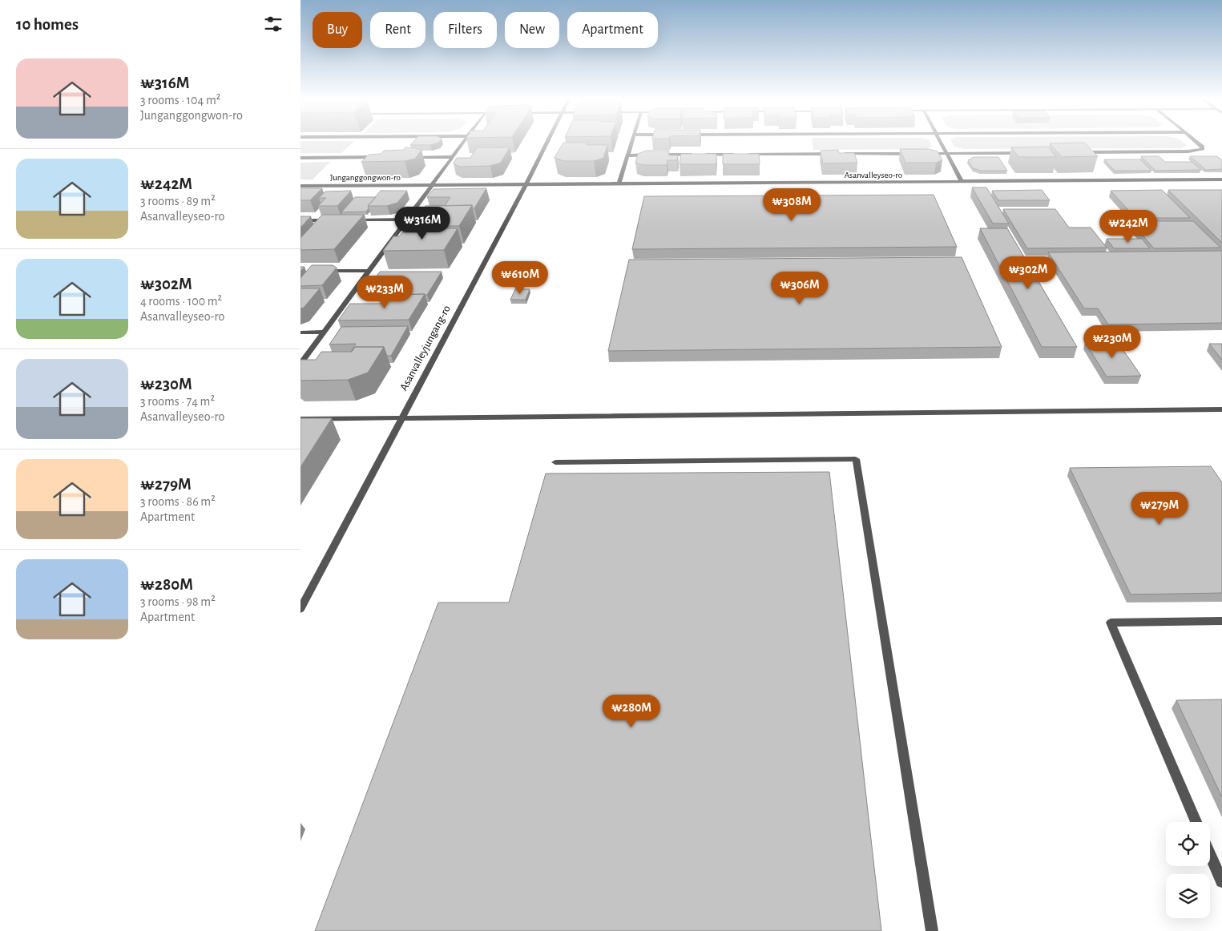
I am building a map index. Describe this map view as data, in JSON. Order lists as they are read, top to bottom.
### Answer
{
  "streets": {
    "street": ["Asanvalleyseo-ro", "Junganggongwon-ro", "Asanvalleyjungang-ro"]
  },
  "crossings": [
    ["Asanvalleyseo-ro", "Junganggongwon-ro"],
    ["Asanvalleyseo-ro", "Asanvalleyjungang-ro"],
    ["Junganggongwon-ro", "Asanvalleyjungang-ro"]
  ],
  "page": {
    "heading": "10 homes",
    "chip": [
      "Buy",
      "Rent",
      "Filters",
      "New",
      "Apartment"
    ],
    "list": [
      {
        "name": "₩316M",
        "note": "3 rooms · 104 m² · Junganggongwon-ro"
      },
      {
        "name": "₩242M",
        "note": "3 rooms · 89 m² · Asanvalleyseo-ro"
      },
      {
        "name": "₩302M",
        "note": "4 rooms · 100 m² · Asanvalleyseo-ro"
      },
      {
        "name": "₩230M",
        "note": "3 rooms · 74 m² · Asanvalleyseo-ro"
      },
      {
        "name": "₩279M",
        "note": "3 rooms · 86 m² · Apartment"
      },
      {
        "name": "₩280M",
        "note": "3 rooms · 98 m² · Apartment"
      }
    ],
    "price": [
      "₩308M",
      "₩316M",
      "₩242M",
      "₩302M",
      "₩610M",
      "₩306M",
      "₩233M",
      "₩230M",
      "₩279M",
      "₩280M"
    ]
  }
}
